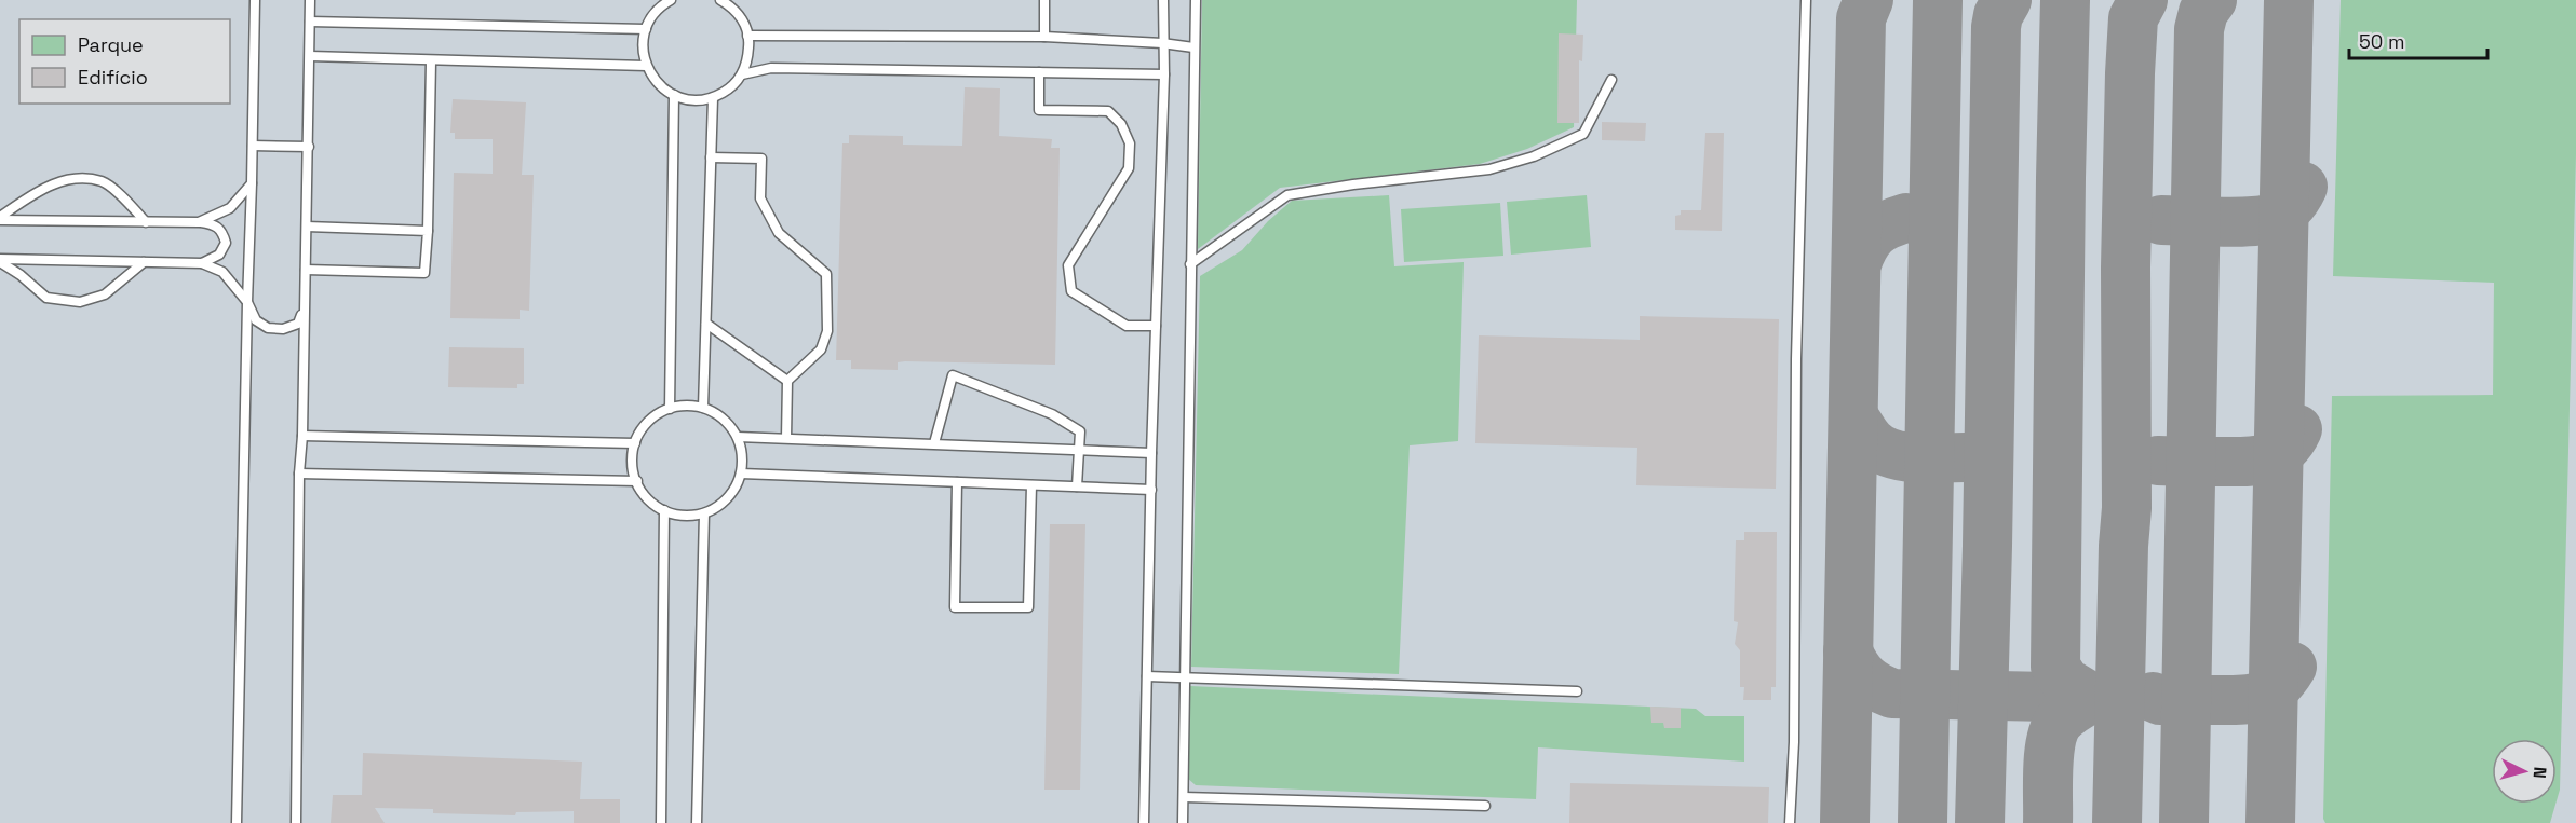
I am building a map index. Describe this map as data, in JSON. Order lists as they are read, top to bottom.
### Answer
{
  "legend": ["Parque", "Edifício"],
  "scale_bar": "50 m",
  "north": "right"
}
